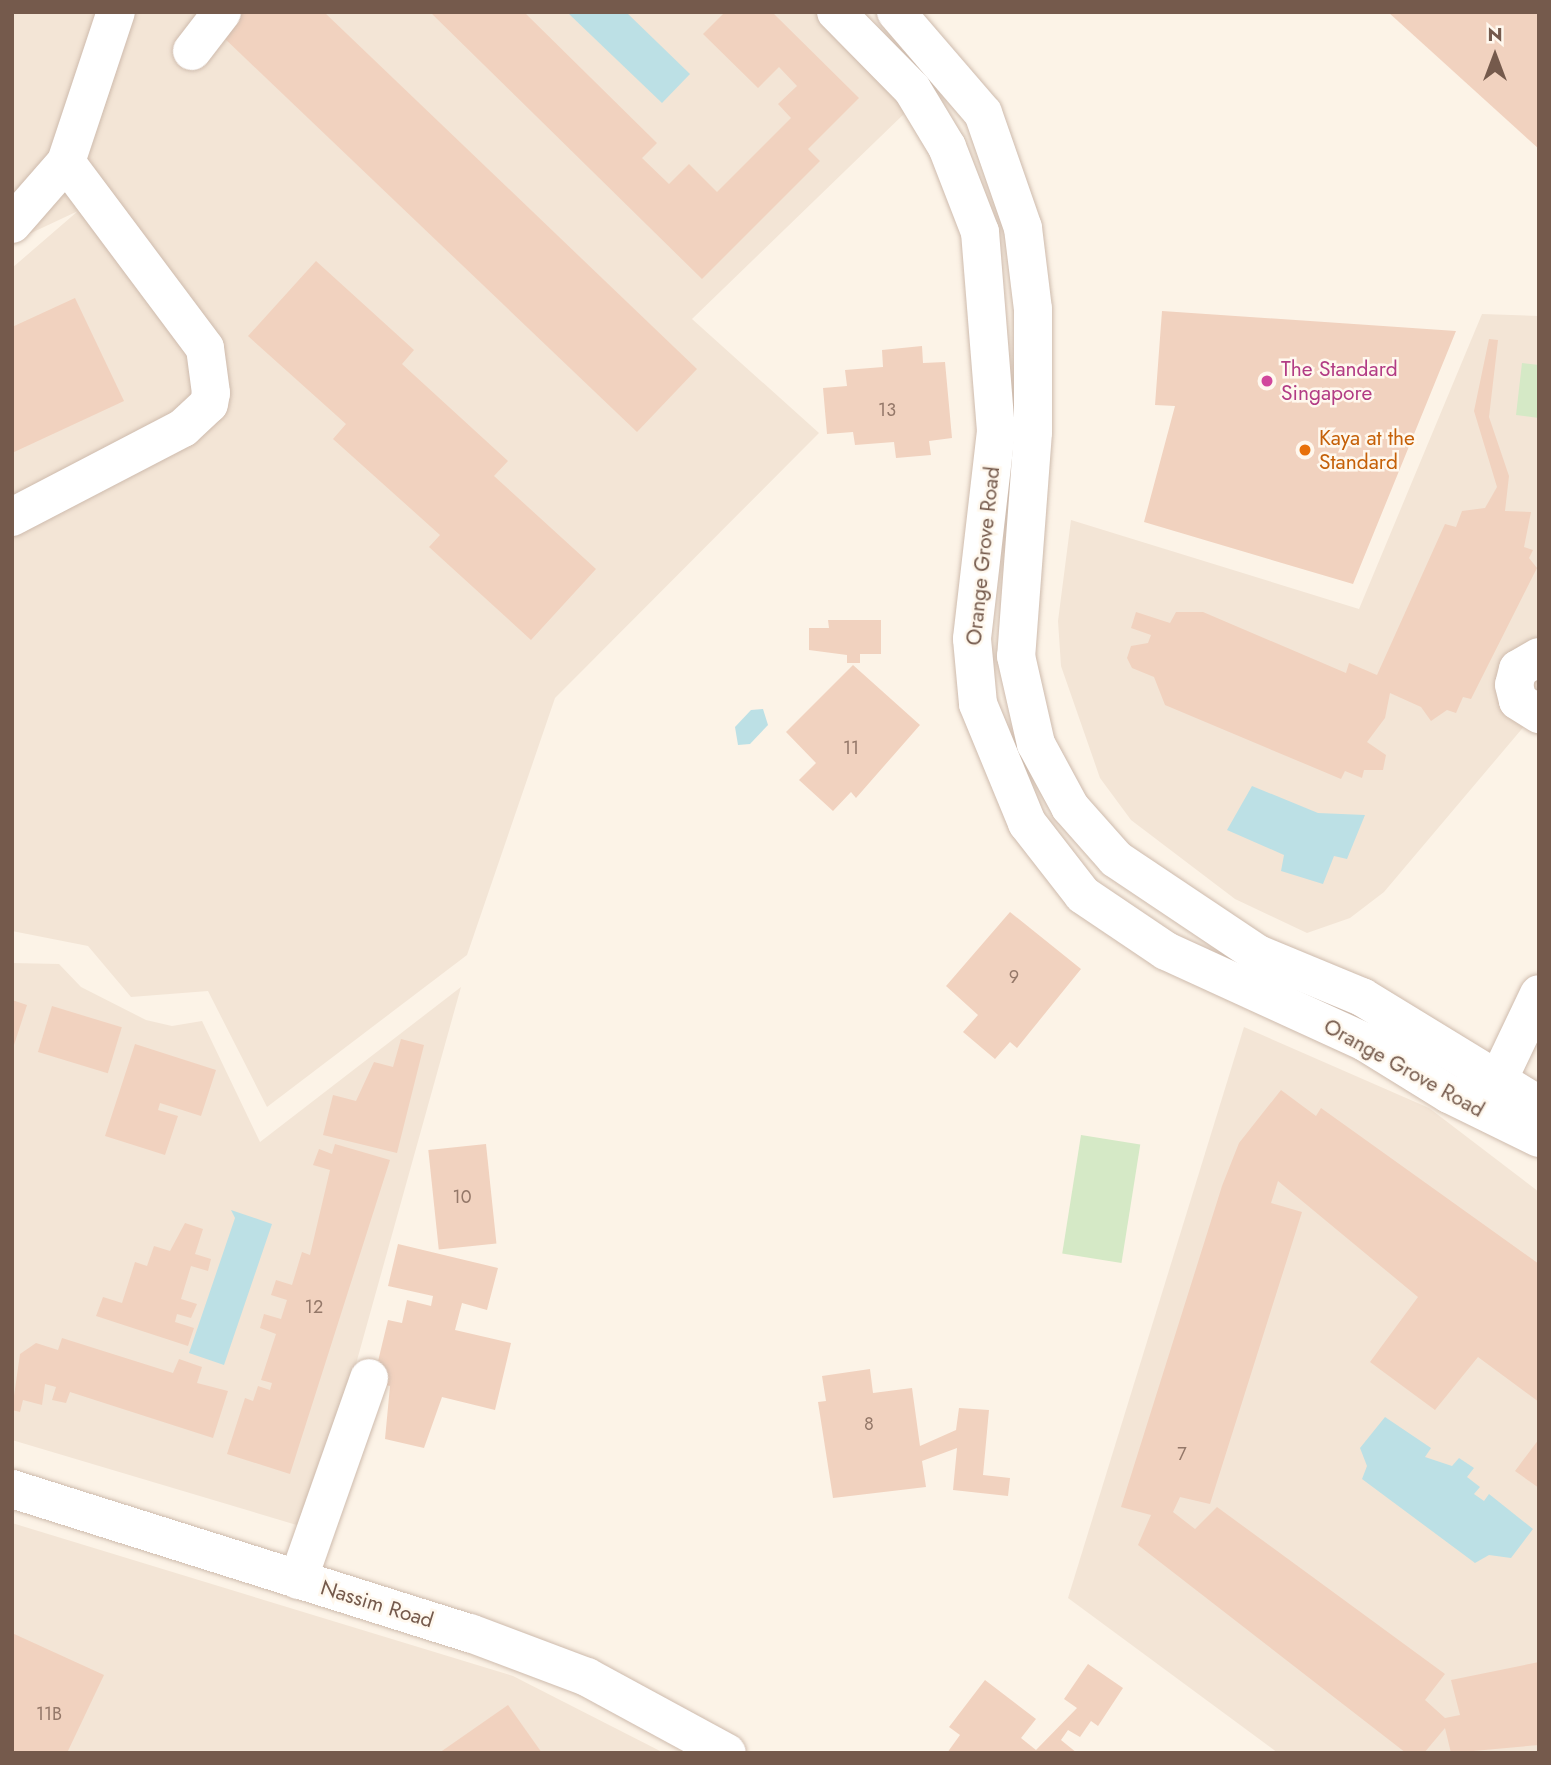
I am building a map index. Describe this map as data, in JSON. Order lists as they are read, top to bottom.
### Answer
{
  "streets": {
    "street": ["Orange Grove Road", "Nassim Road"]
  },
  "places": ["The Standard Singapore", "Kaya at the Standard"],
  "house_numbers": [
    "13",
    "11",
    "9",
    "10",
    "12",
    "8",
    "7",
    "11B"
  ],
  "north": "top"
}
